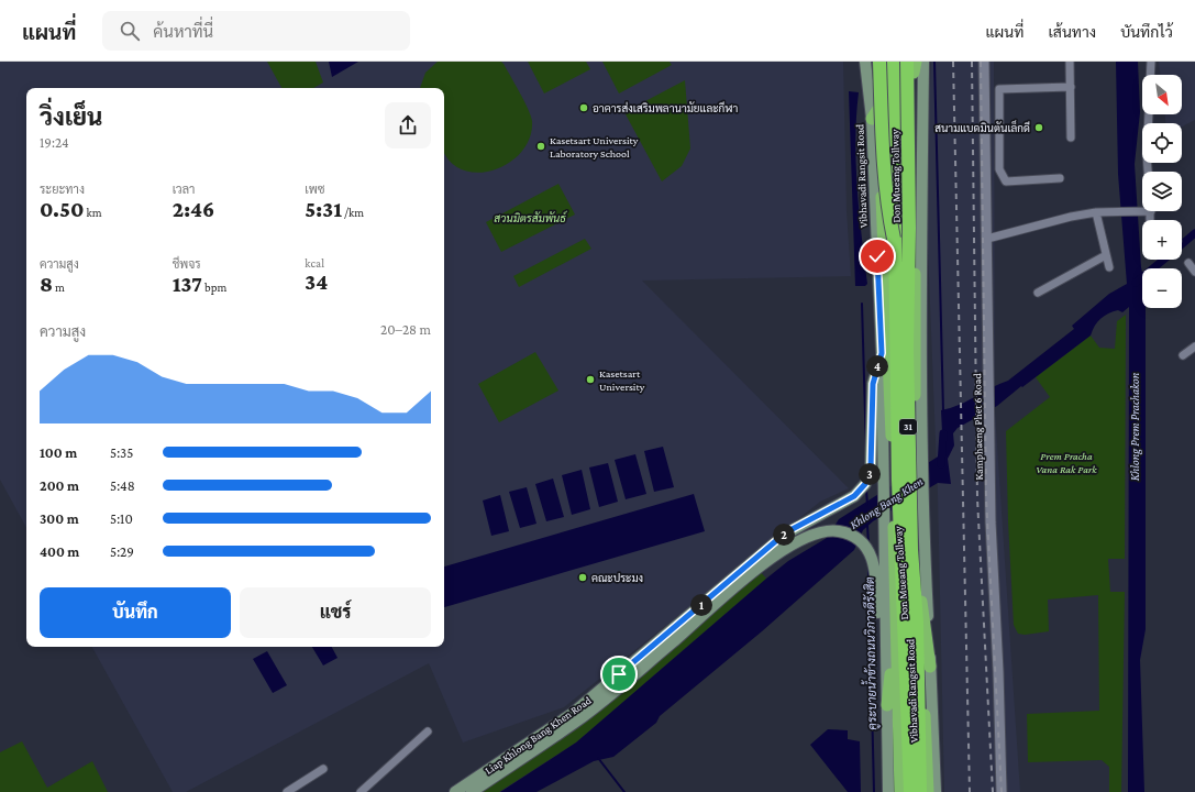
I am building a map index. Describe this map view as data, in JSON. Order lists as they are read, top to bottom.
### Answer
{
  "streets": {
    "highway": ["Vibhavadi Rangsit Road", "Don Mueang Tollway", "31"],
    "main road": ["Liap Khlong Bang Khen Road"],
    "street": ["Kamphaeng Phet 6 Road"]
  },
  "crossings": [
    ["Vibhavadi Rangsit Road", "Don Mueang Tollway"],
    ["Vibhavadi Rangsit Road", "Liap Khlong Bang Khen Road"]
  ],
  "water": ["Khlong Prem Prachakon", "Khlong Bang Khen", "คูระบายน้ำข้างถนนวิภาวดีรังสิต"],
  "parks": ["สวนมิตรสัมพันธ์", "Prem Pracha Vana Rak Park"],
  "places": [
    "อาคารส่งเสริมพลานามัยและกีฬา",
    "สนามแบดมินตันเล็กดี",
    "Kasetsart University Laboratory School",
    "Kasetsart University",
    "คณะประมง"
  ],
  "north": "bottom right",
  "page": {
    "header": "แผนที่",
    "search": "ค้นหาที่นี่",
    "nav": ["แผนที่", "เส้นทาง", "บันทึกไว้"],
    "map_buttons": ["+", "−"],
    "heading": ["วิ่งเย็น", "19:24"],
    "stats": [
      ["ระยะทาง", "0.50 km"],
      ["เวลา", "2:46"],
      ["เพซ", "5:31 /km"],
      ["ความสูง", "8 m"],
      ["ชีพจร", "137 bpm"],
      ["kcal", "34"]
    ],
    "chart": ["ความสูง", "20–28 m"],
    "pins": [
      "4",
      "3",
      "2",
      "1"
    ],
    "list": [
      {
        "name": "100 m",
        "note": "5:35"
      },
      {
        "name": "200 m",
        "note": "5:48"
      },
      {
        "name": "300 m",
        "note": "5:10"
      },
      {
        "name": "400 m",
        "note": "5:29"
      }
    ],
    "buttons": ["บันทึก", "แชร์"]
  }
}
